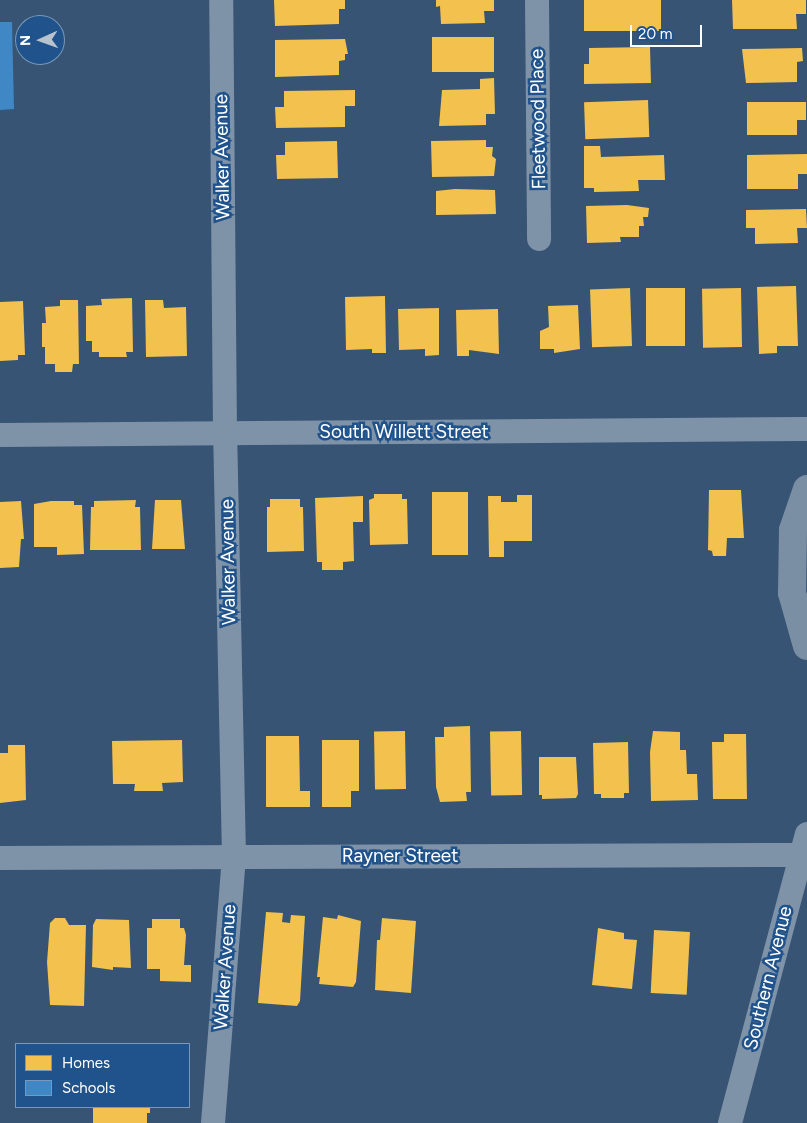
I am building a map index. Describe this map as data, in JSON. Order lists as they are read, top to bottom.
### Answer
{
  "streets": {
    "street": [
      "Fleetwood Place",
      "Walker Avenue",
      "South Willett Street",
      "Rayner Street",
      "Southern Avenue"
    ]
  },
  "crossings": [
    ["Walker Avenue", "South Willett Street"],
    ["Walker Avenue", "Rayner Street"],
    ["Rayner Street", "Southern Avenue"]
  ],
  "legend": ["Homes", "Schools"],
  "scale_bar": "20 m",
  "north": "left"
}
